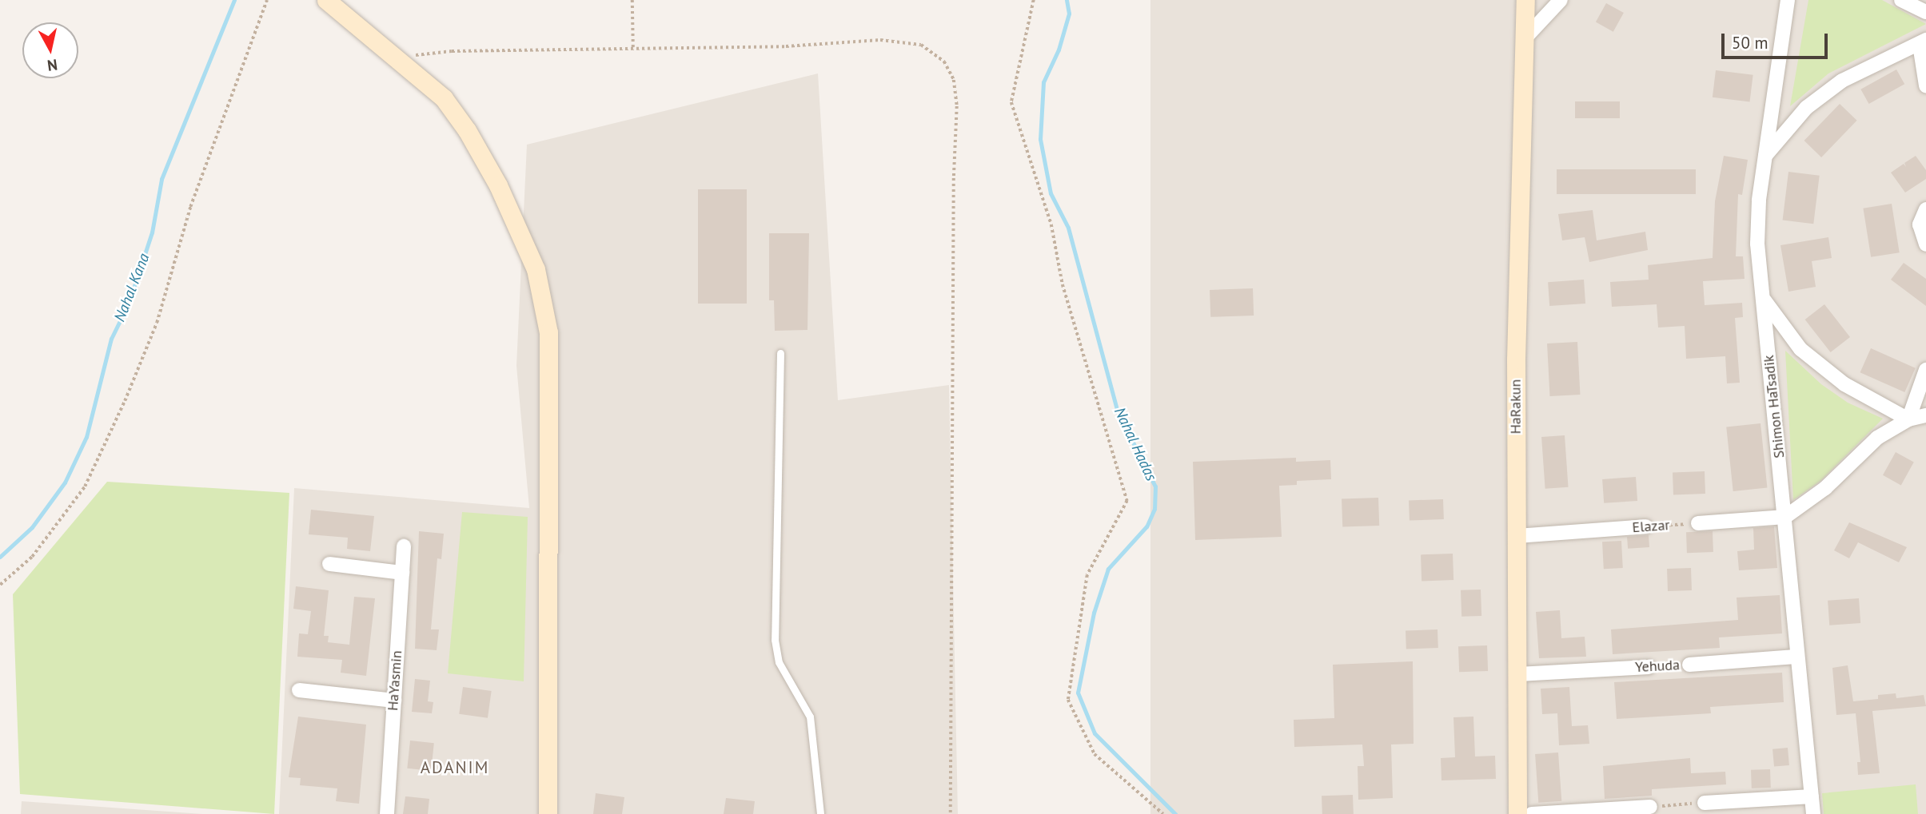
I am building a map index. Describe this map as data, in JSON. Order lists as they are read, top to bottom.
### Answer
{
  "streets": {
    "street": [
      "HaRakun",
      "Shimon HaTsadik",
      "Elazar",
      "Yehuda",
      "HaYasmin"
    ]
  },
  "crossings": [
    ["HaRakun", "Elazar"],
    ["HaRakun", "Yehuda"],
    ["Shimon HaTsadik", "Yehuda"]
  ],
  "districts": ["ADANIM"],
  "water": ["Nahal Kana", "Nahal Hadas"],
  "scale_bar": "50 m",
  "north": "bottom"
}
